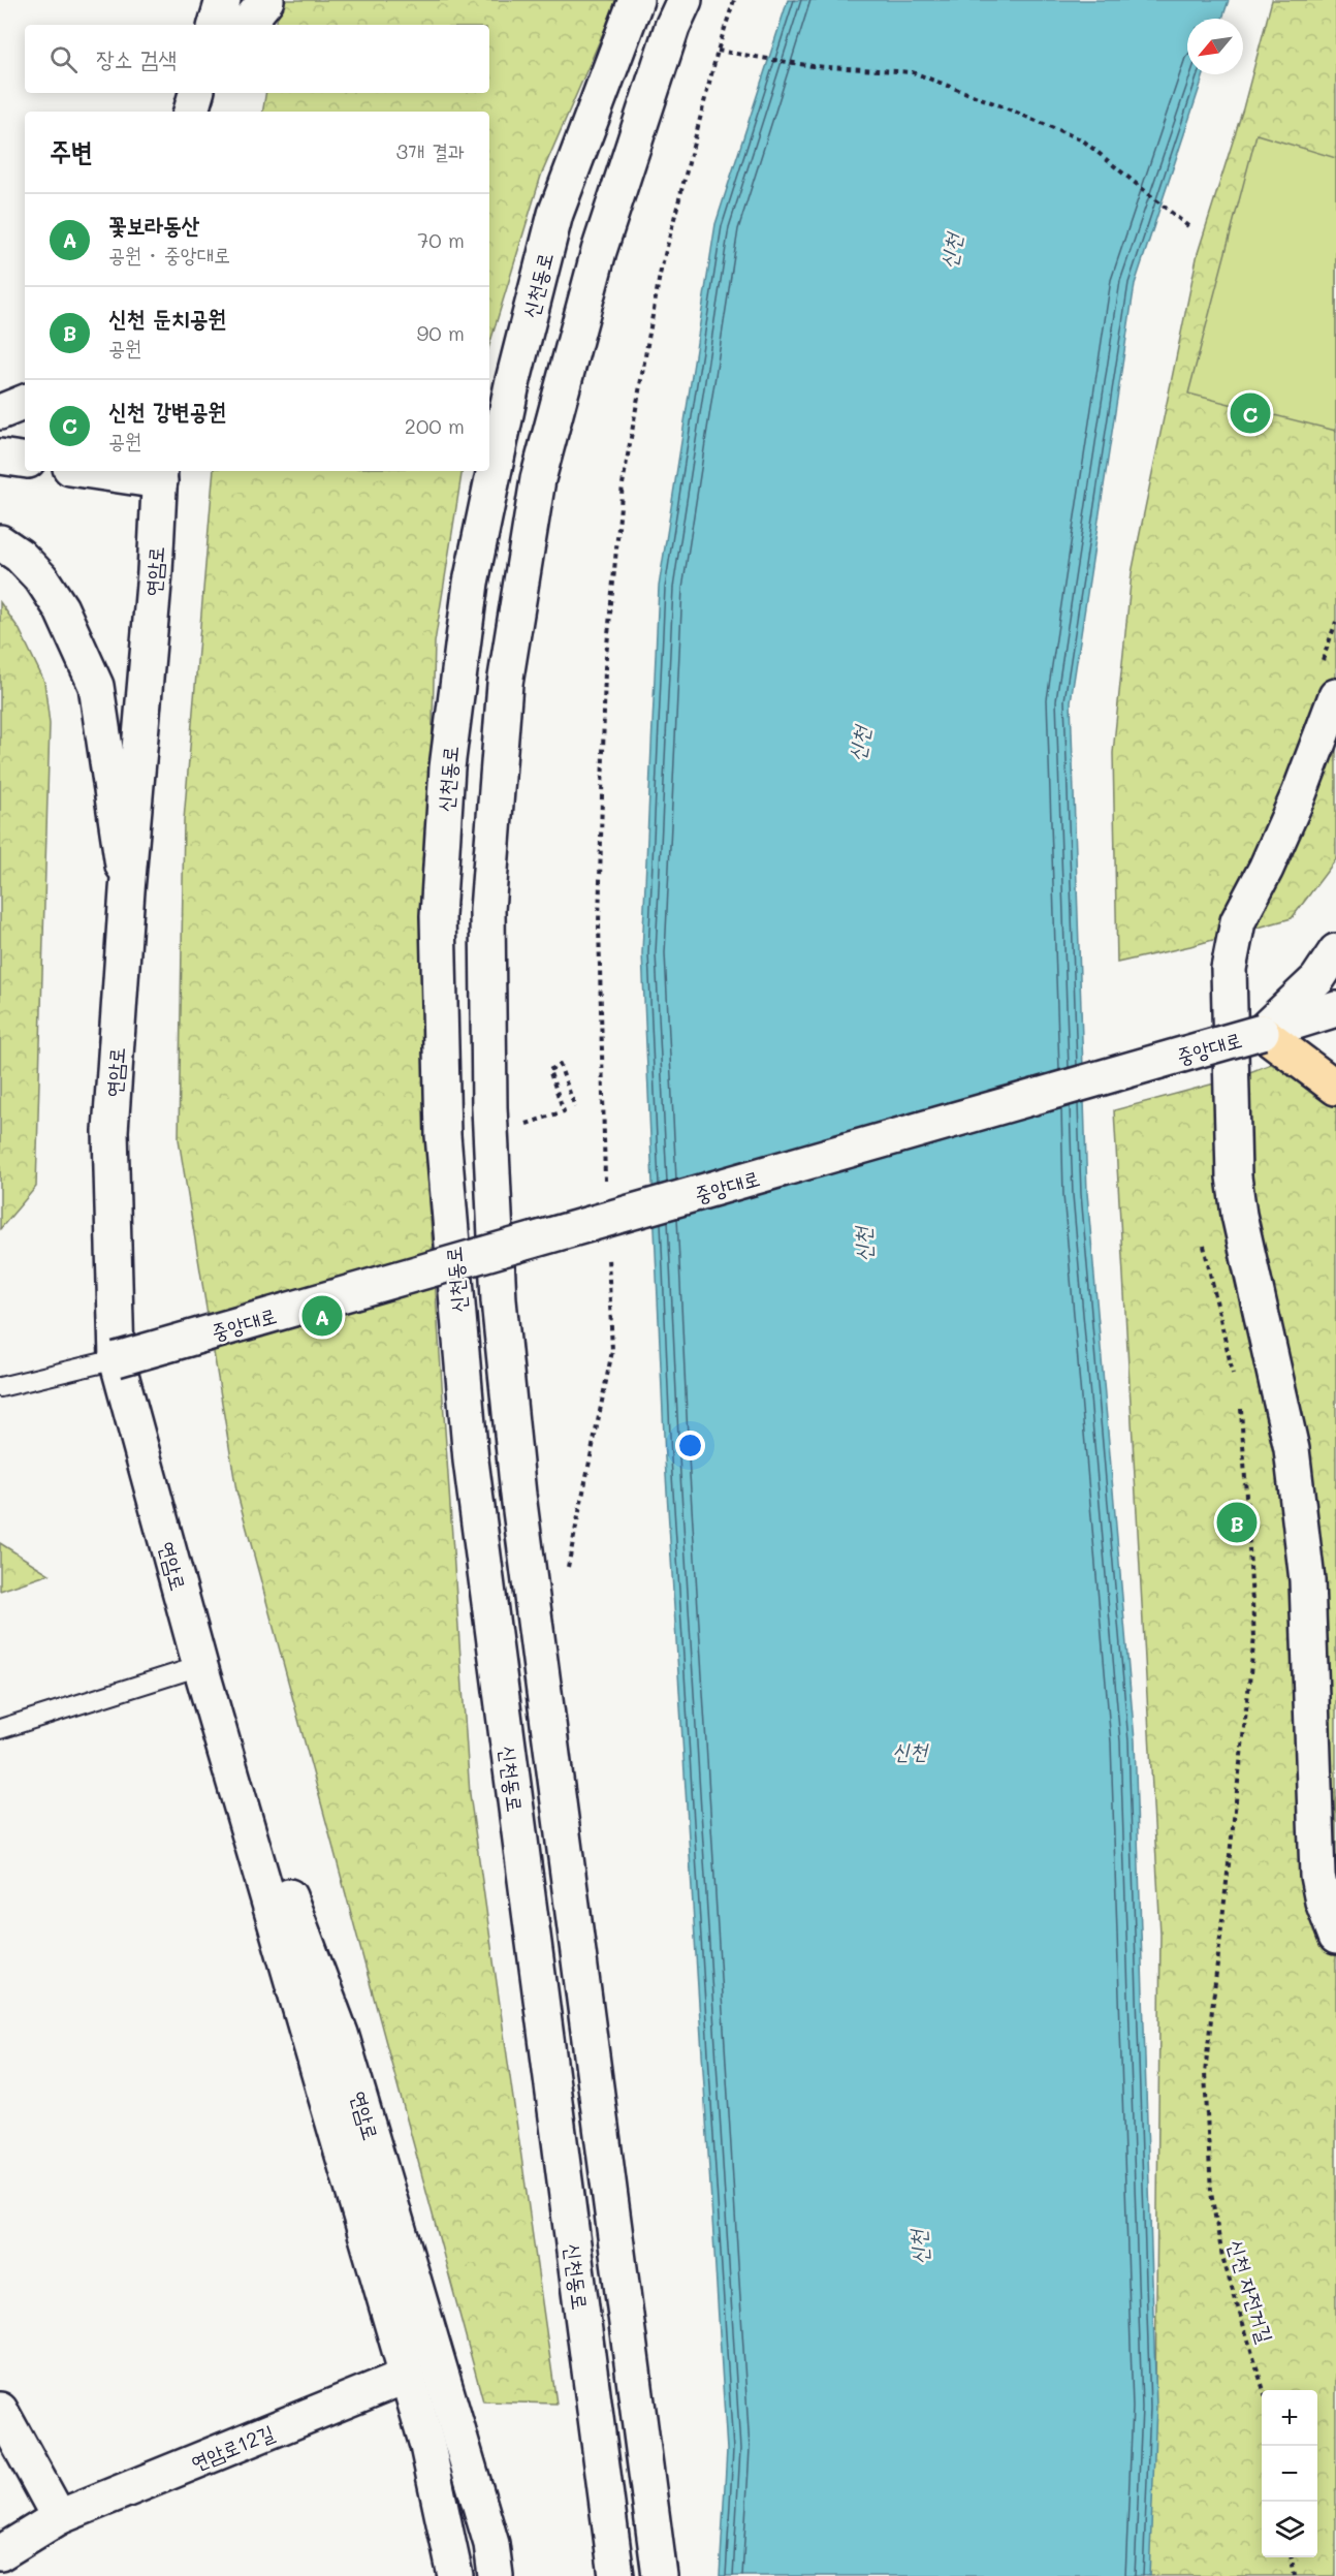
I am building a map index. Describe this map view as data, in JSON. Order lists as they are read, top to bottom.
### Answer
{
  "streets": {
    "main road": [
      "신천동로",
      "연암로",
      "중앙대로",
      "연암로12길"
    ],
    "path": ["신천 자전거길"]
  },
  "crossings": [
    ["연암로", "중앙대로"],
    ["연암로", "연암로12길"]
  ],
  "water": ["신천"],
  "north": "bottom left",
  "page": {
    "search": "장소 검색",
    "heading": ["주변", "3개 결과"],
    "list": [
      {
        "mark": "A",
        "name": "꽃보라동산",
        "note": "공원 · 중앙대로",
        "value": "70 m"
      },
      {
        "mark": "B",
        "name": "신천 둔치공원",
        "note": "공원",
        "value": "90 m"
      },
      {
        "mark": "C",
        "name": "신천 강변공원",
        "note": "공원",
        "value": "200 m"
      }
    ],
    "pins": ["C", "A", "B"],
    "map_buttons": ["+", "−"]
  }
}
